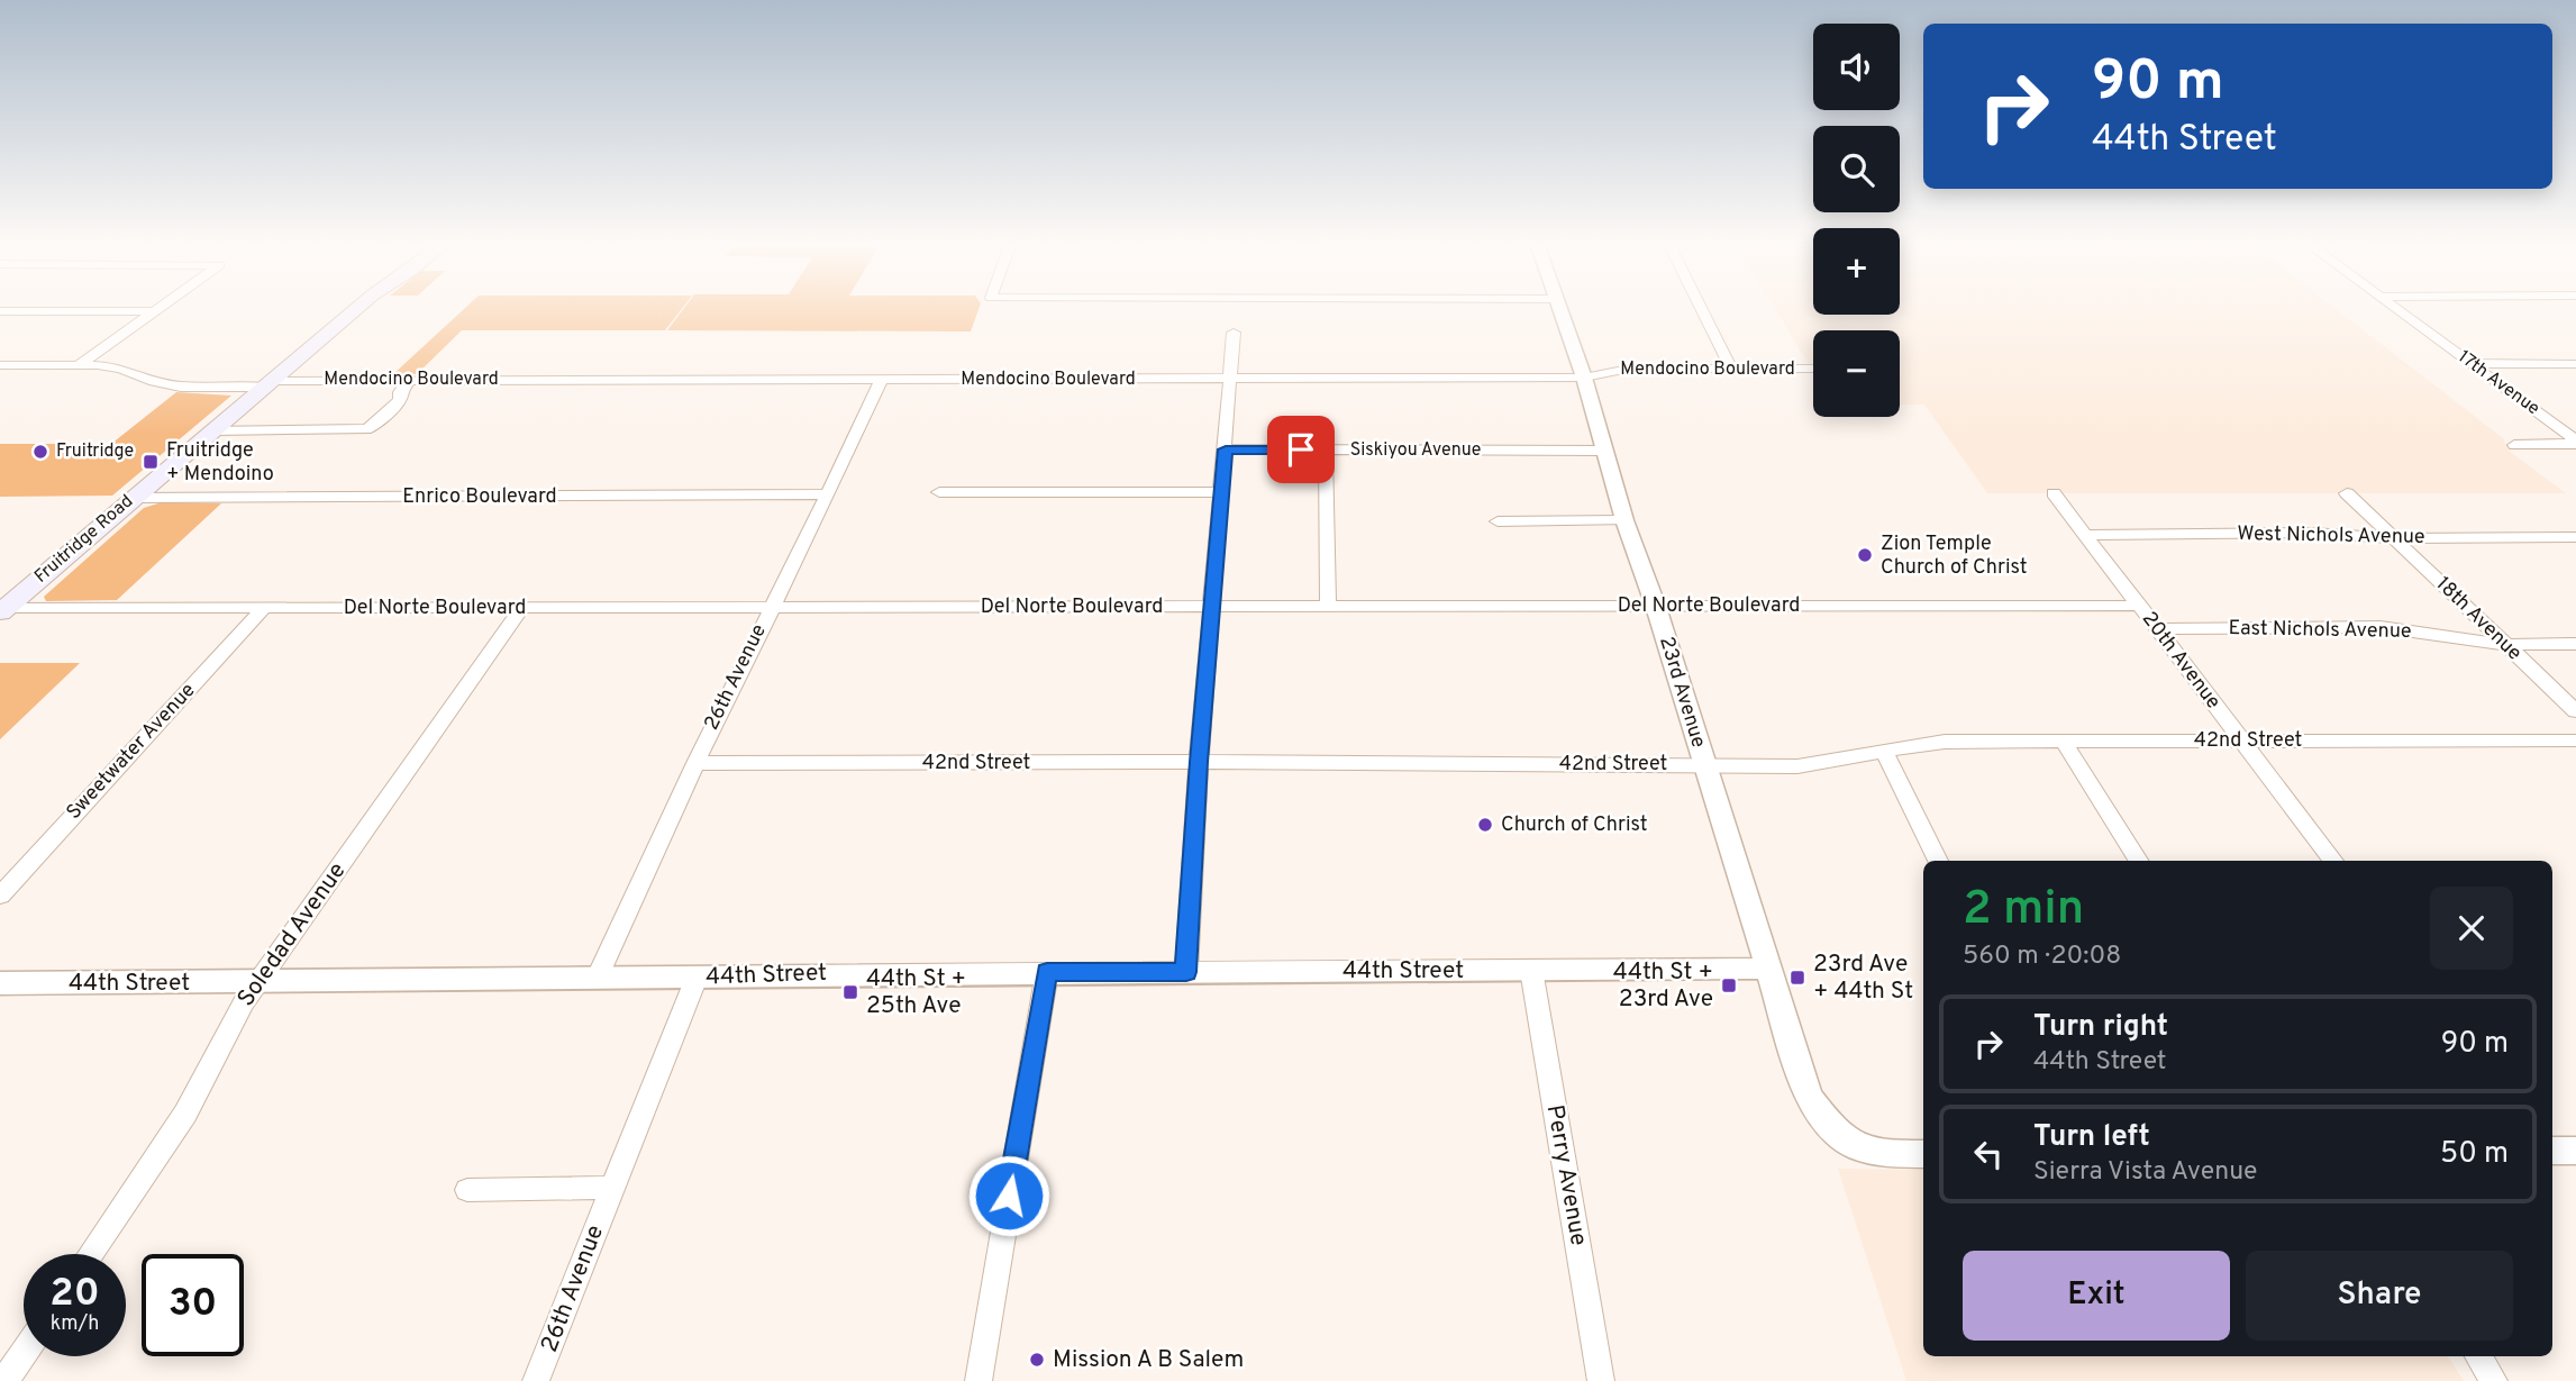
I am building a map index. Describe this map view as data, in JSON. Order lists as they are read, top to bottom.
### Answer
{
  "streets": {
    "main road": ["Fruitridge Road"],
    "street": [
      "Mendocino Boulevard",
      "17th Avenue",
      "Siskiyou Avenue",
      "Enrico Boulevard",
      "West Nichols Avenue",
      "Del Norte Boulevard",
      "18th Avenue",
      "East Nichols Avenue",
      "20th Avenue",
      "26th Avenue",
      "23rd Avenue",
      "42nd Street",
      "Sweetwater Avenue",
      "Soledad Avenue",
      "44th Street",
      "Perry Avenue"
    ]
  },
  "crossings": [
    ["Mendocino Boulevard", "Fruitridge Road"],
    ["Mendocino Boulevard", "26th Avenue"],
    ["Mendocino Boulevard", "23rd Avenue"],
    ["Siskiyou Avenue", "23rd Avenue"],
    ["Enrico Boulevard", "Fruitridge Road"],
    ["Enrico Boulevard", "26th Avenue"],
    ["West Nichols Avenue", "18th Avenue"],
    ["West Nichols Avenue", "20th Avenue"],
    ["Fruitridge Road", "Del Norte Boulevard"],
    ["Del Norte Boulevard", "20th Avenue"],
    ["Del Norte Boulevard", "26th Avenue"],
    ["Del Norte Boulevard", "23rd Avenue"],
    ["Del Norte Boulevard", "Sweetwater Avenue"],
    ["Del Norte Boulevard", "Soledad Avenue"],
    ["18th Avenue", "East Nichols Avenue"],
    ["East Nichols Avenue", "20th Avenue"],
    ["20th Avenue", "42nd Street"],
    ["26th Avenue", "42nd Street"],
    ["26th Avenue", "44th Street"],
    ["23rd Avenue", "42nd Street"],
    ["23rd Avenue", "44th Street"],
    ["Soledad Avenue", "44th Street"],
    ["44th Street", "Perry Avenue"]
  ],
  "places": {
    "other": [
      "Fruitridge",
      "Zion Temple Church of Christ",
      "Church of Christ",
      "Mission A B Salem"
    ],
    "transit": [
      "Fruitridge + Mendoino",
      "23rd Ave + 44th St",
      "44th St + 23rd Ave",
      "44th St + 25th Ave"
    ]
  },
  "page": {
    "map_buttons": ["+", "−"],
    "turn": ["90 m", "44th Street"],
    "heading": ["2 min", "560 m · 20:08"],
    "list": [
      {
        "name": "Turn right",
        "note": "44th Street",
        "value": "90 m"
      },
      {
        "name": "Turn left",
        "note": "Sierra Vista Avenue",
        "value": "50 m"
      }
    ],
    "buttons": ["Exit", "Share"],
    "speed": "20 km/h",
    "limit": "30"
  }
}
